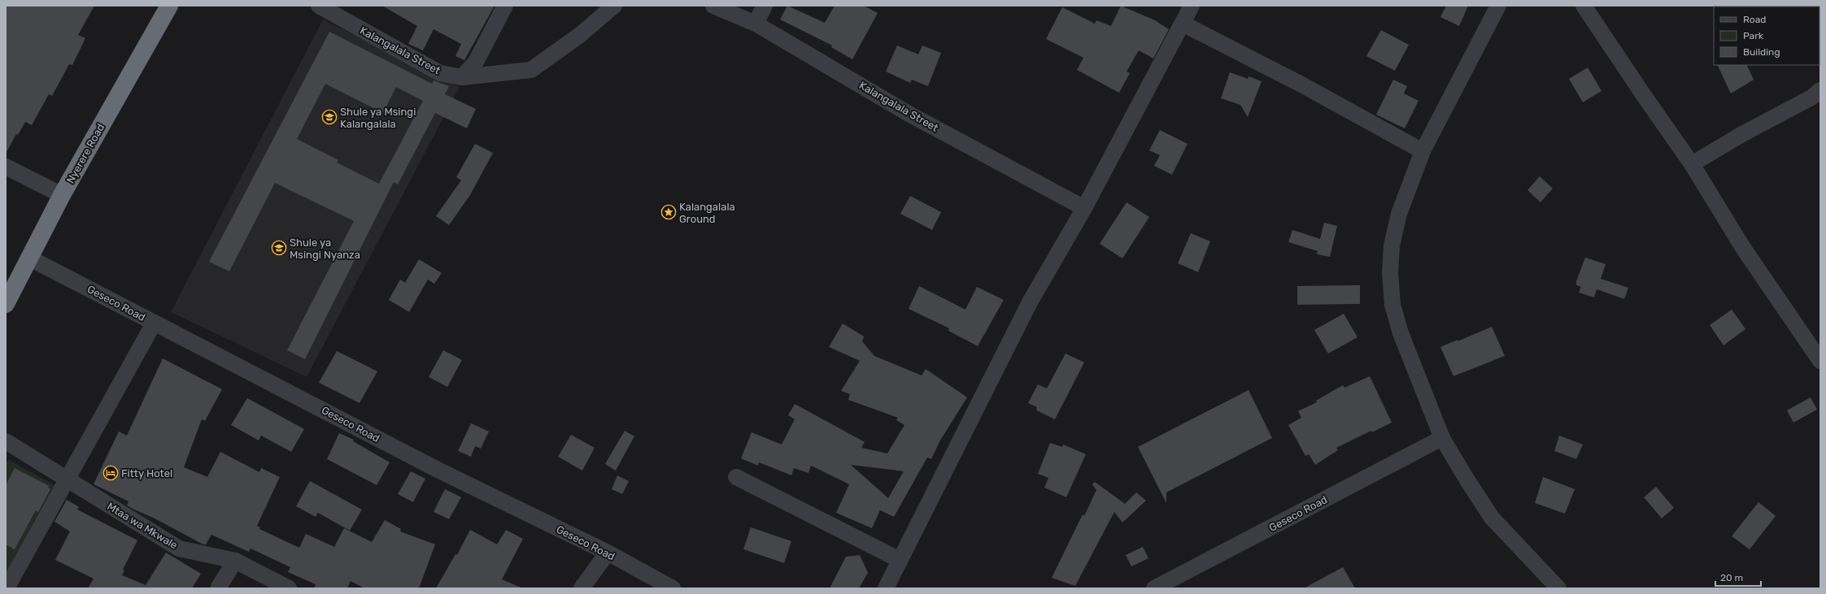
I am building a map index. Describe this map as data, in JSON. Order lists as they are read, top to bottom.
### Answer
{
  "streets": {
    "highway": ["Nyerere Road"],
    "street": ["Kalangalala Street", "Geseco Road", "Mtaa wa Mkwale"]
  },
  "crossings": [
    ["Nyerere Road", "Geseco Road"]
  ],
  "places": {
    "school or university": ["Shule ya Msingi Kalangalala", "Shule ya Msingi Nyanza"],
    "place": ["Kalangalala Ground"],
    "hotel": ["Fitty Hotel"]
  },
  "legend": ["Road", "Park", "Building"],
  "scale_bar": "20 m"
}
